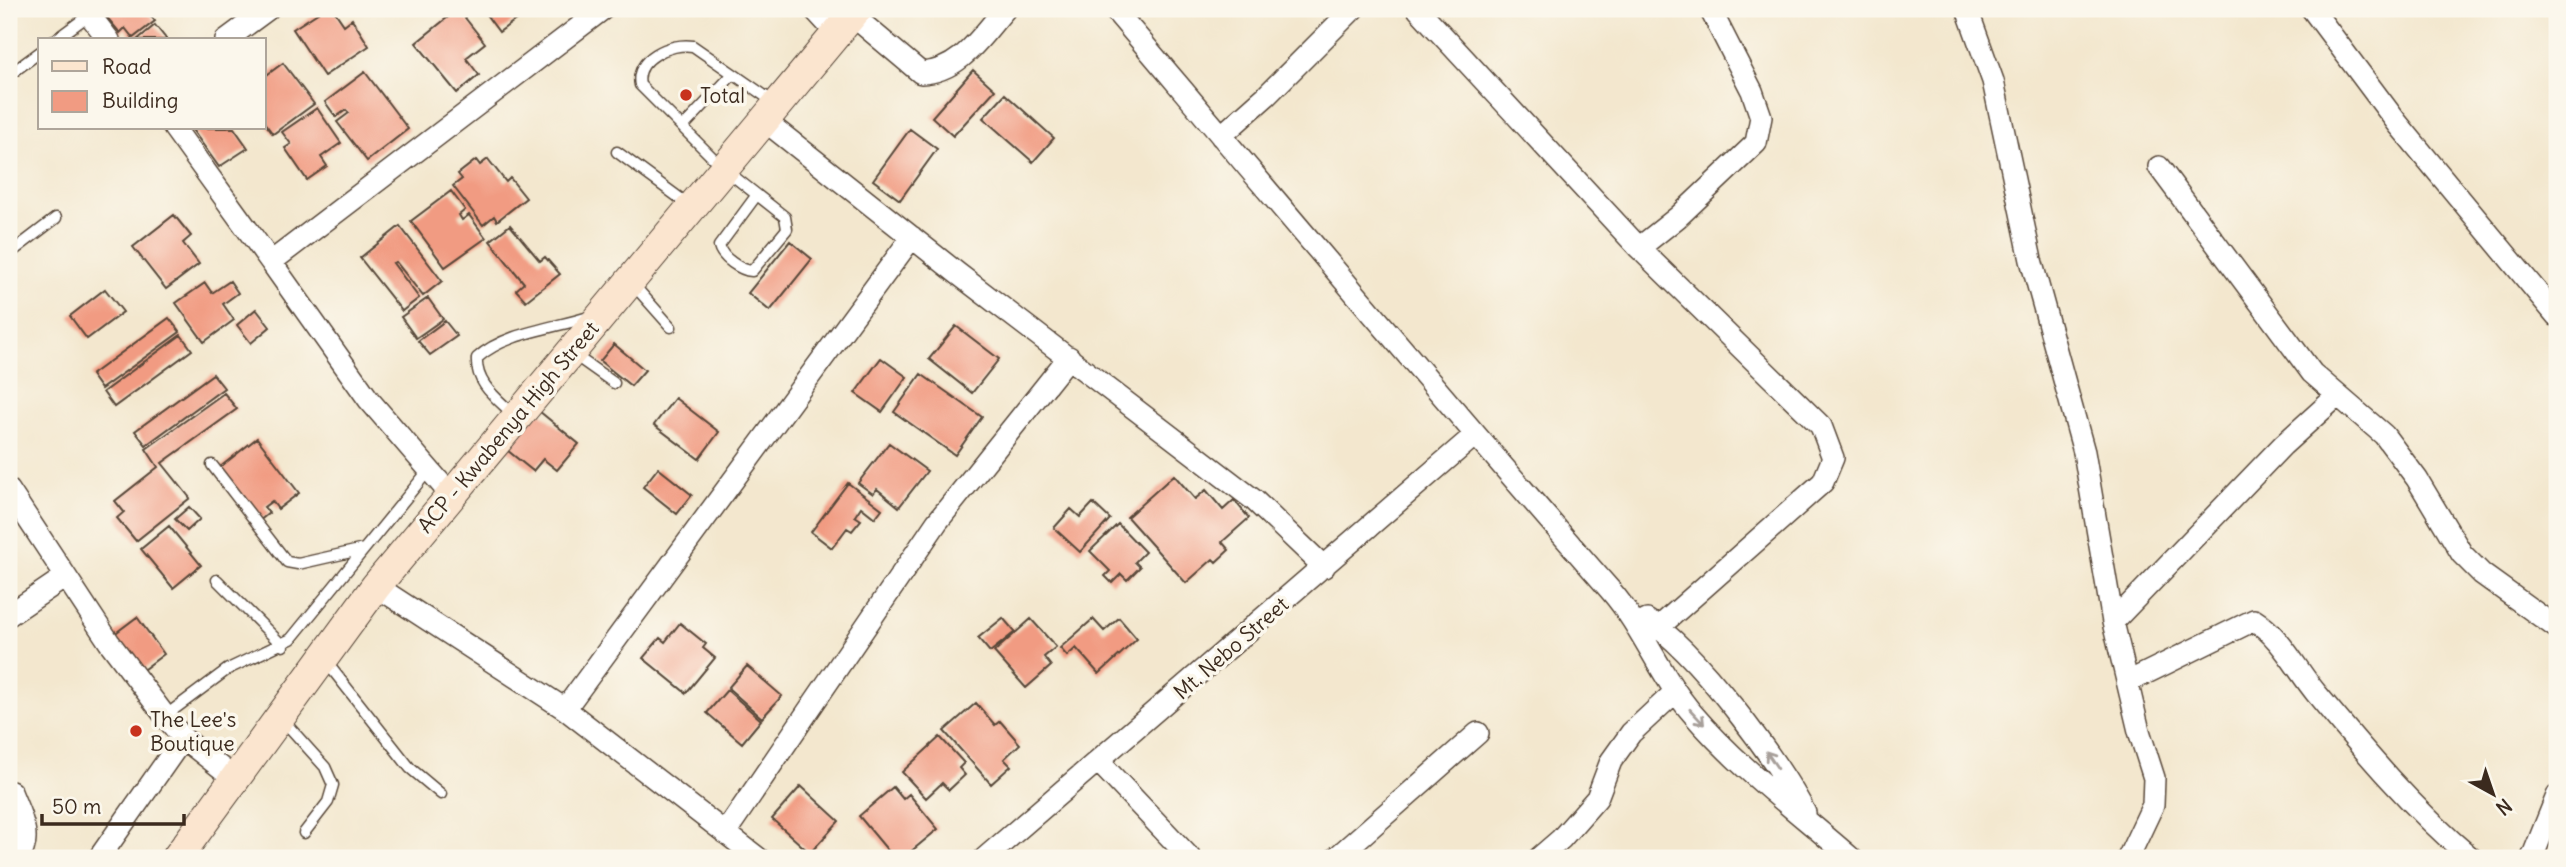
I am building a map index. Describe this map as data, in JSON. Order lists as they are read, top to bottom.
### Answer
{
  "streets": {
    "main road": ["ACP - Kwabenya High Street"],
    "street": ["Mt. Nebo Street"]
  },
  "places": ["Total", "The Lee's Boutique"],
  "legend": ["Road", "Building"],
  "scale_bar": "50 m",
  "north": "bottom right"
}
